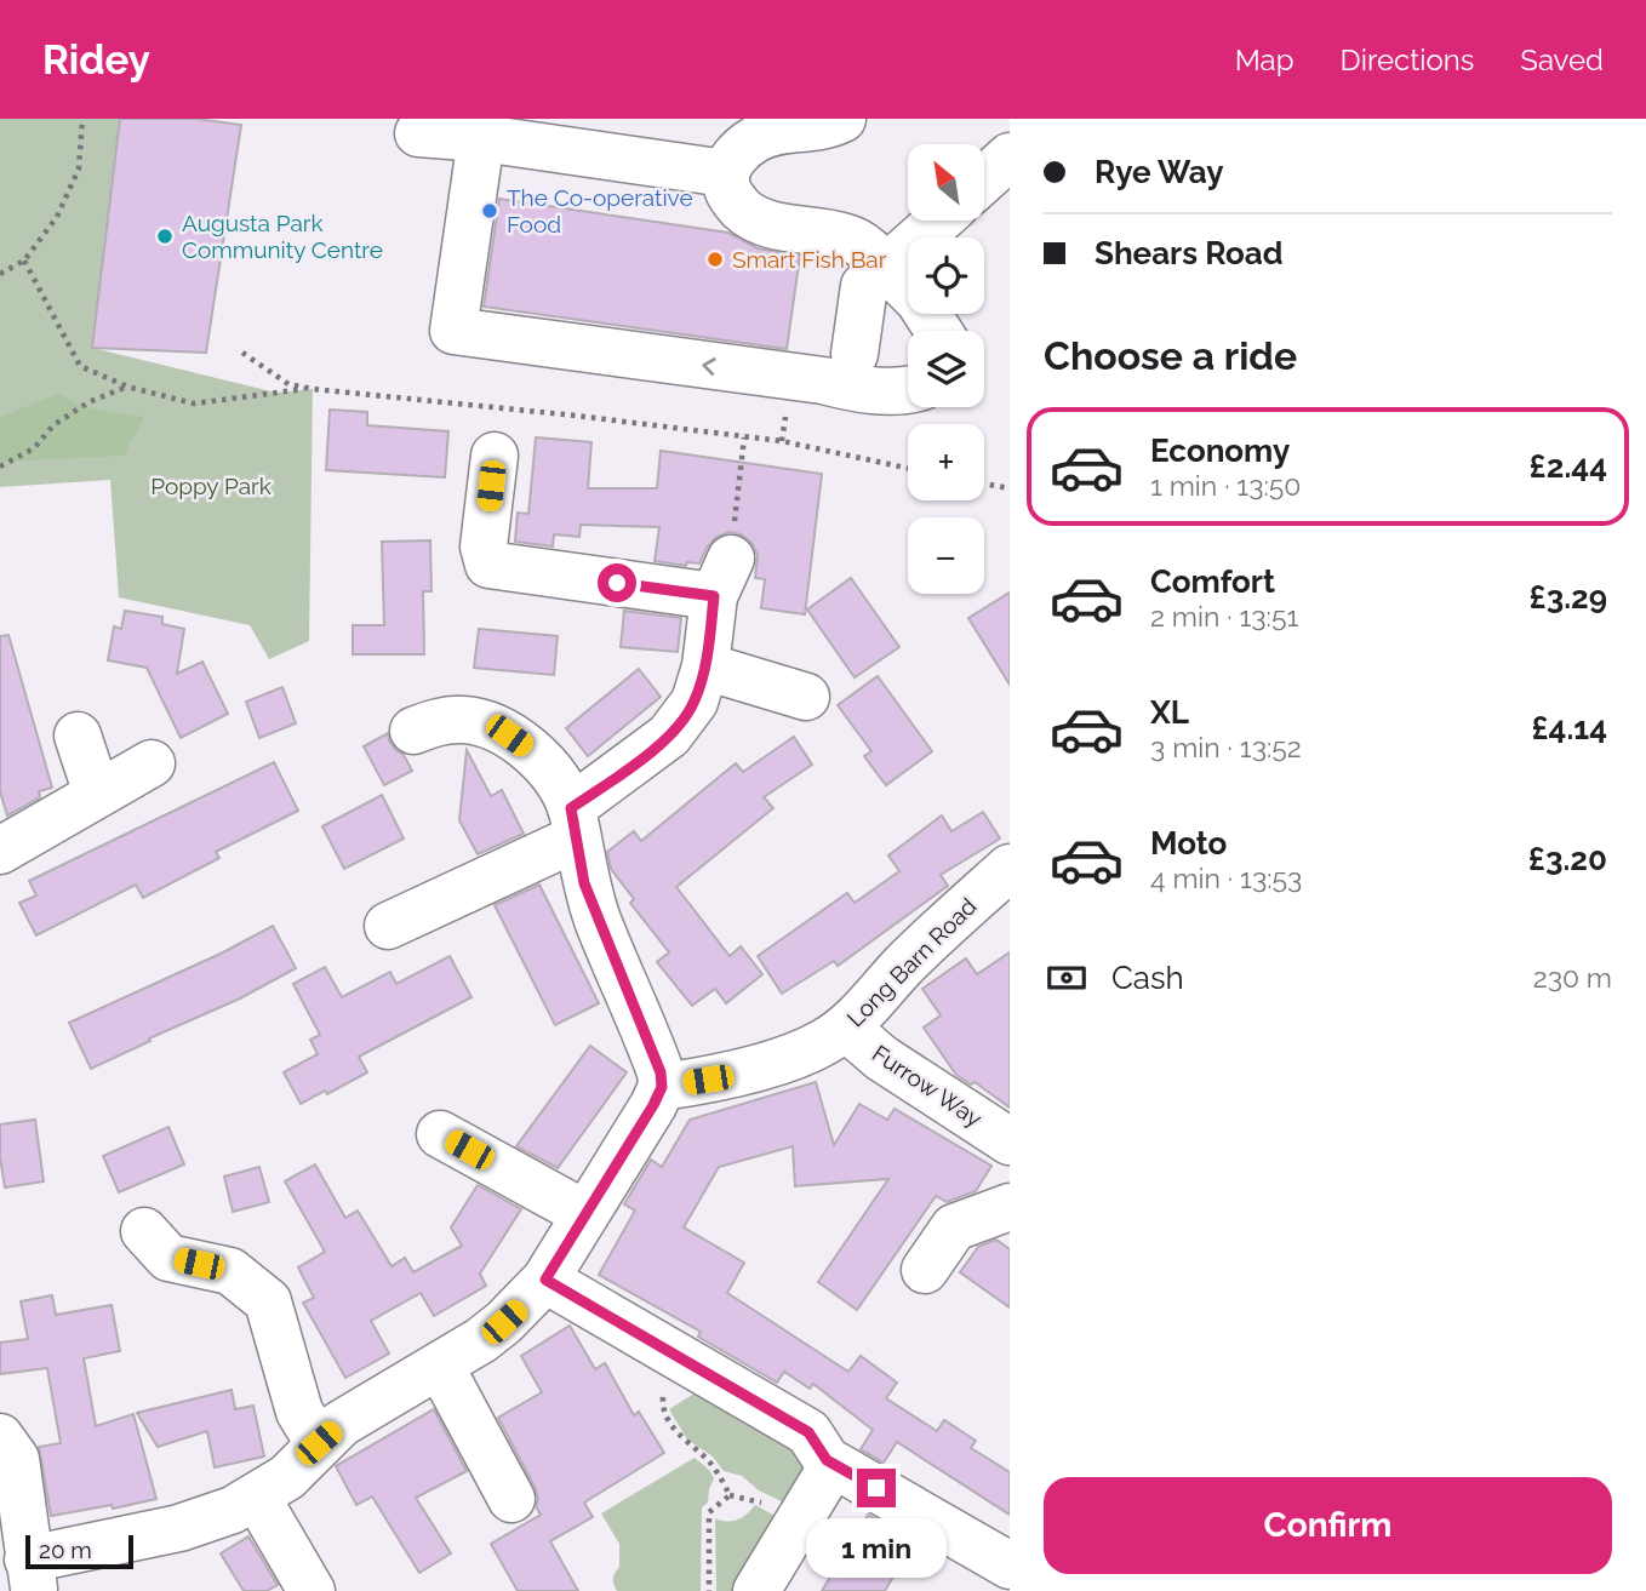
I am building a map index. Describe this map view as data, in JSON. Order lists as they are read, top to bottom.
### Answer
{
  "streets": {
    "street": ["Long Barn Road", "Furrow Way"]
  },
  "crossings": [
    ["Long Barn Road", "Furrow Way"]
  ],
  "parks": ["Poppy Park"],
  "places": ["The Co-operative Food", "Augusta Park Community Centre", "Smart Fish Bar"],
  "scale_bar": "20 m",
  "north": "top left",
  "page": {
    "header": "Ridey",
    "nav": ["Map", "Directions", "Saved"],
    "banner": ["Rye Way", "Shears Road"],
    "map_buttons": ["+", "−"],
    "heading": "Choose a ride",
    "list": [
      {
        "name": "Economy",
        "note": "1 min · 13:50",
        "value": "£2.44"
      },
      {
        "name": "Comfort",
        "note": "2 min · 13:51",
        "value": "£3.29"
      },
      {
        "name": "XL",
        "note": "3 min · 13:52",
        "value": "£4.14"
      },
      {
        "name": "Moto",
        "note": "4 min · 13:53",
        "value": "£3.20"
      }
    ],
    "pay": ["Cash", "230 m"],
    "buttons": "Confirm",
    "bubble": "1 min",
    "scale": "20 m"
  }
}
